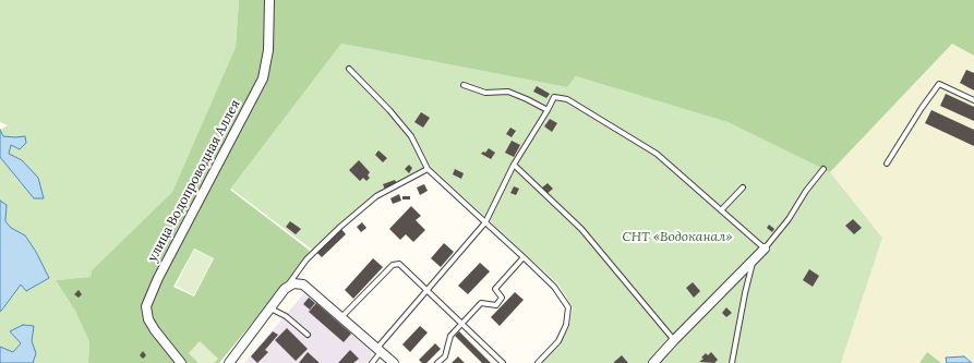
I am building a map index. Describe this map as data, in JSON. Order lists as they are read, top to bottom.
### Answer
{
  "streets": {
    "street": ["улица Водопроводная Аллея"]
  },
  "parks": ["СНТ «Водоканал»"]
}
